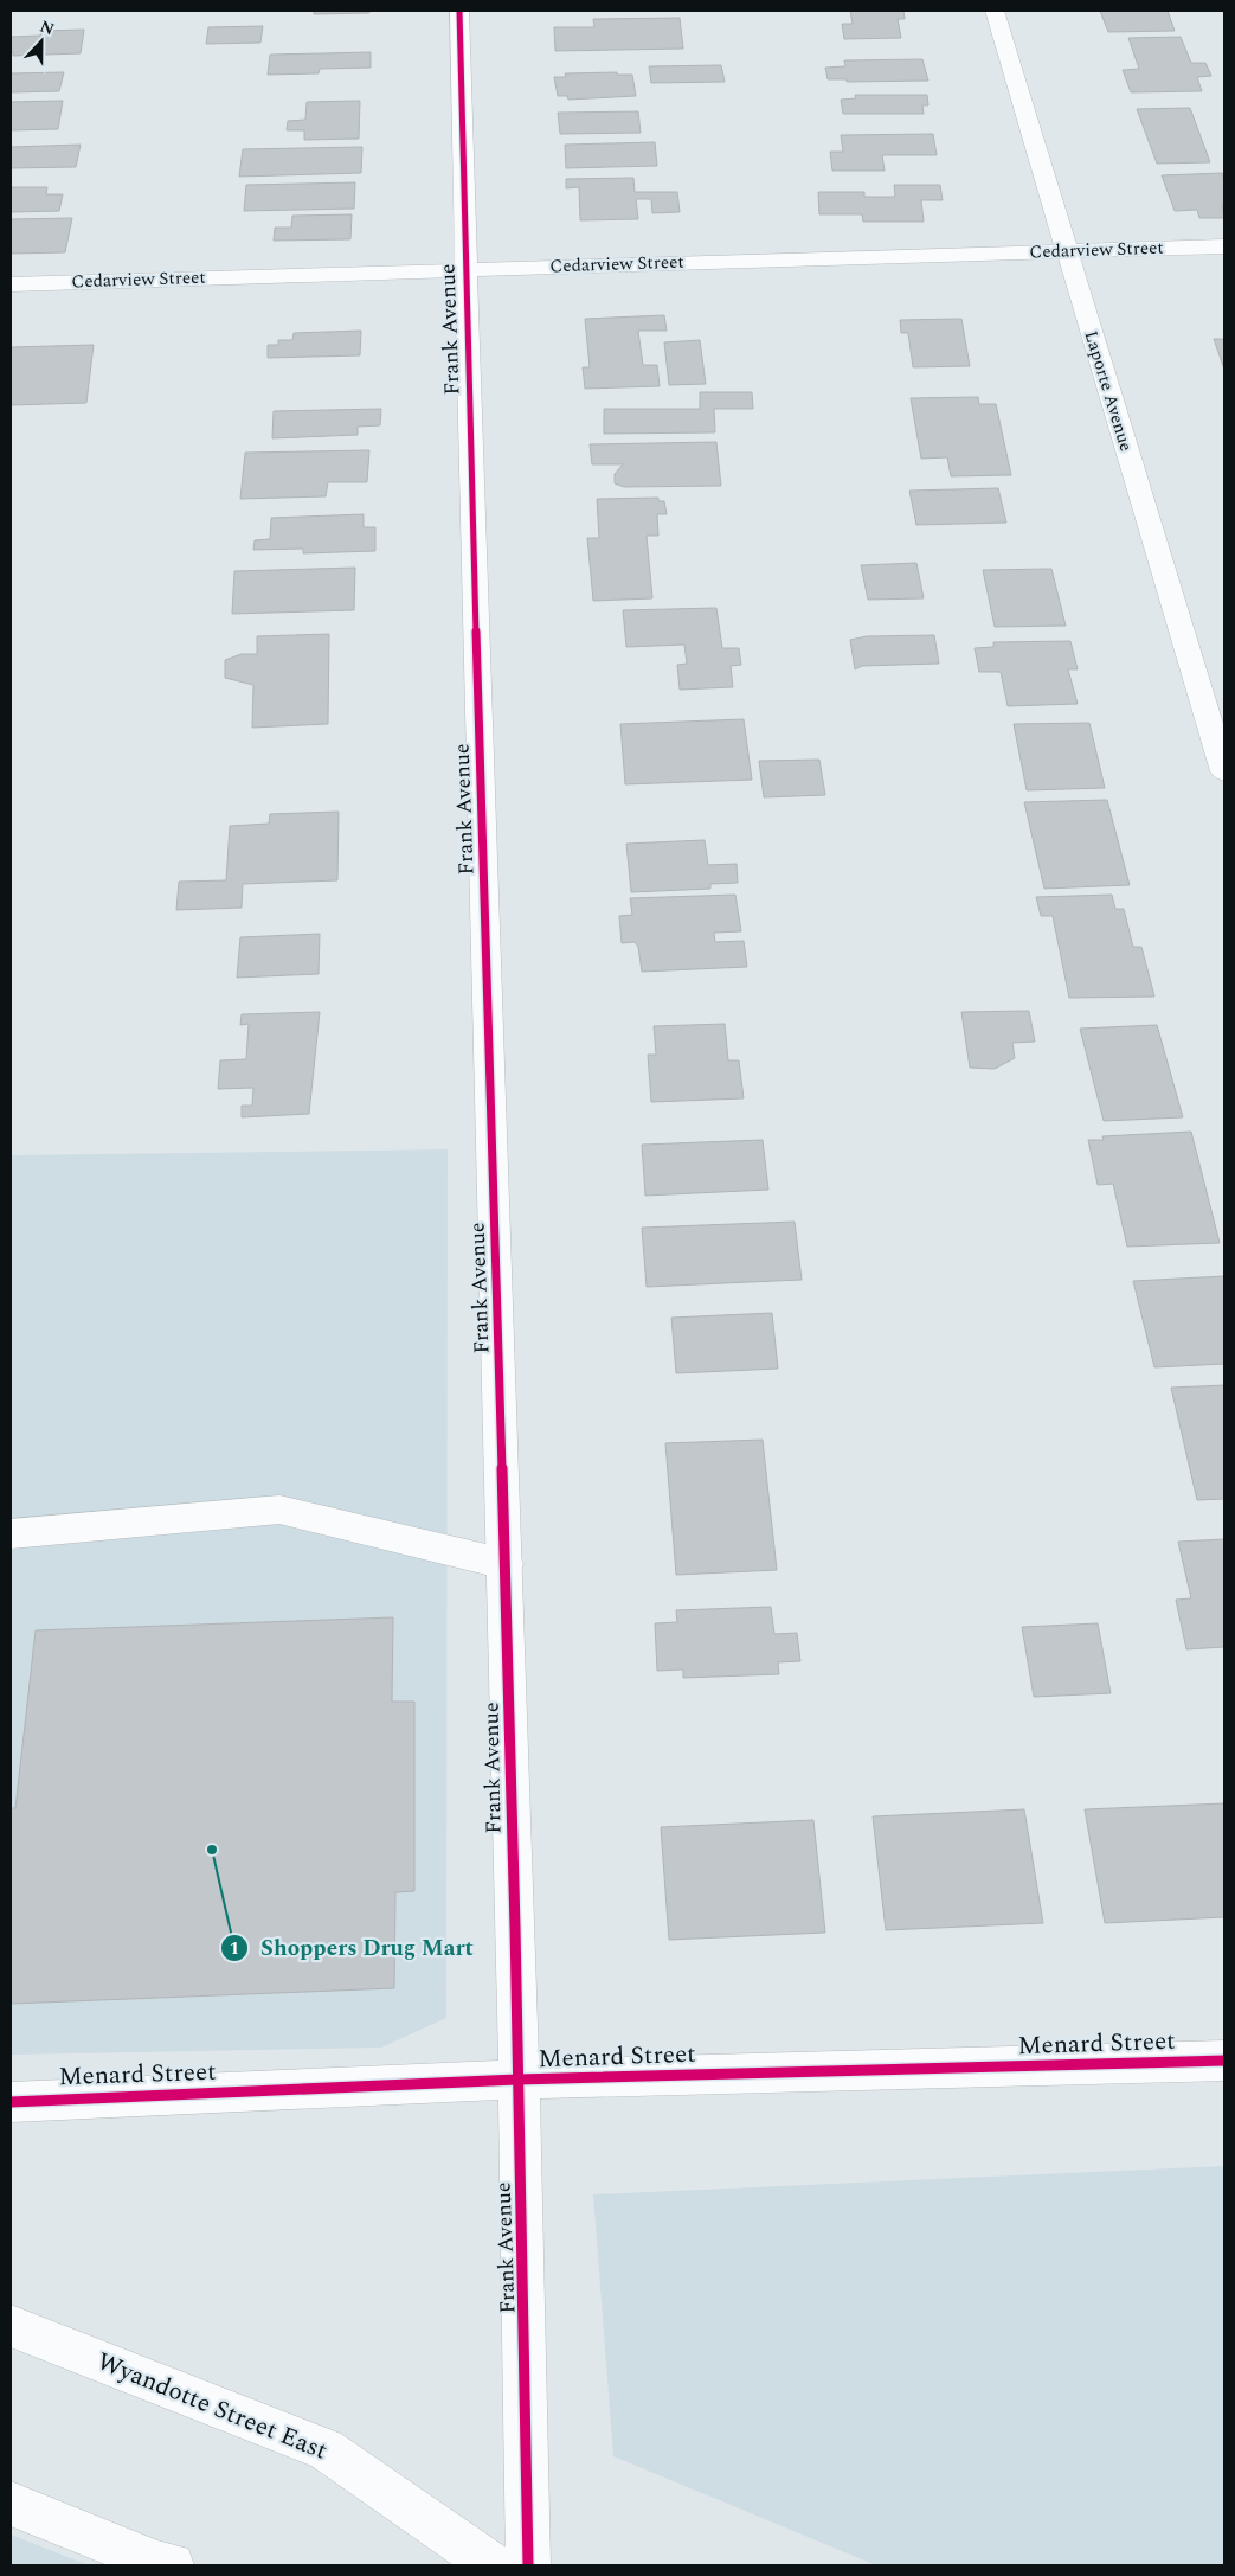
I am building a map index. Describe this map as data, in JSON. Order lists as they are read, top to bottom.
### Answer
{
  "streets": {
    "street": [
      "Cedarview Street",
      "Frank Avenue",
      "Laporte Avenue",
      "Menard Street",
      "Wyandotte Street East"
    ]
  },
  "crossings": [
    ["Cedarview Street", "Frank Avenue"],
    ["Cedarview Street", "Laporte Avenue"],
    ["Frank Avenue", "Menard Street"]
  ],
  "places": ["Shoppers Drug Mart"],
  "north": "top"
}
